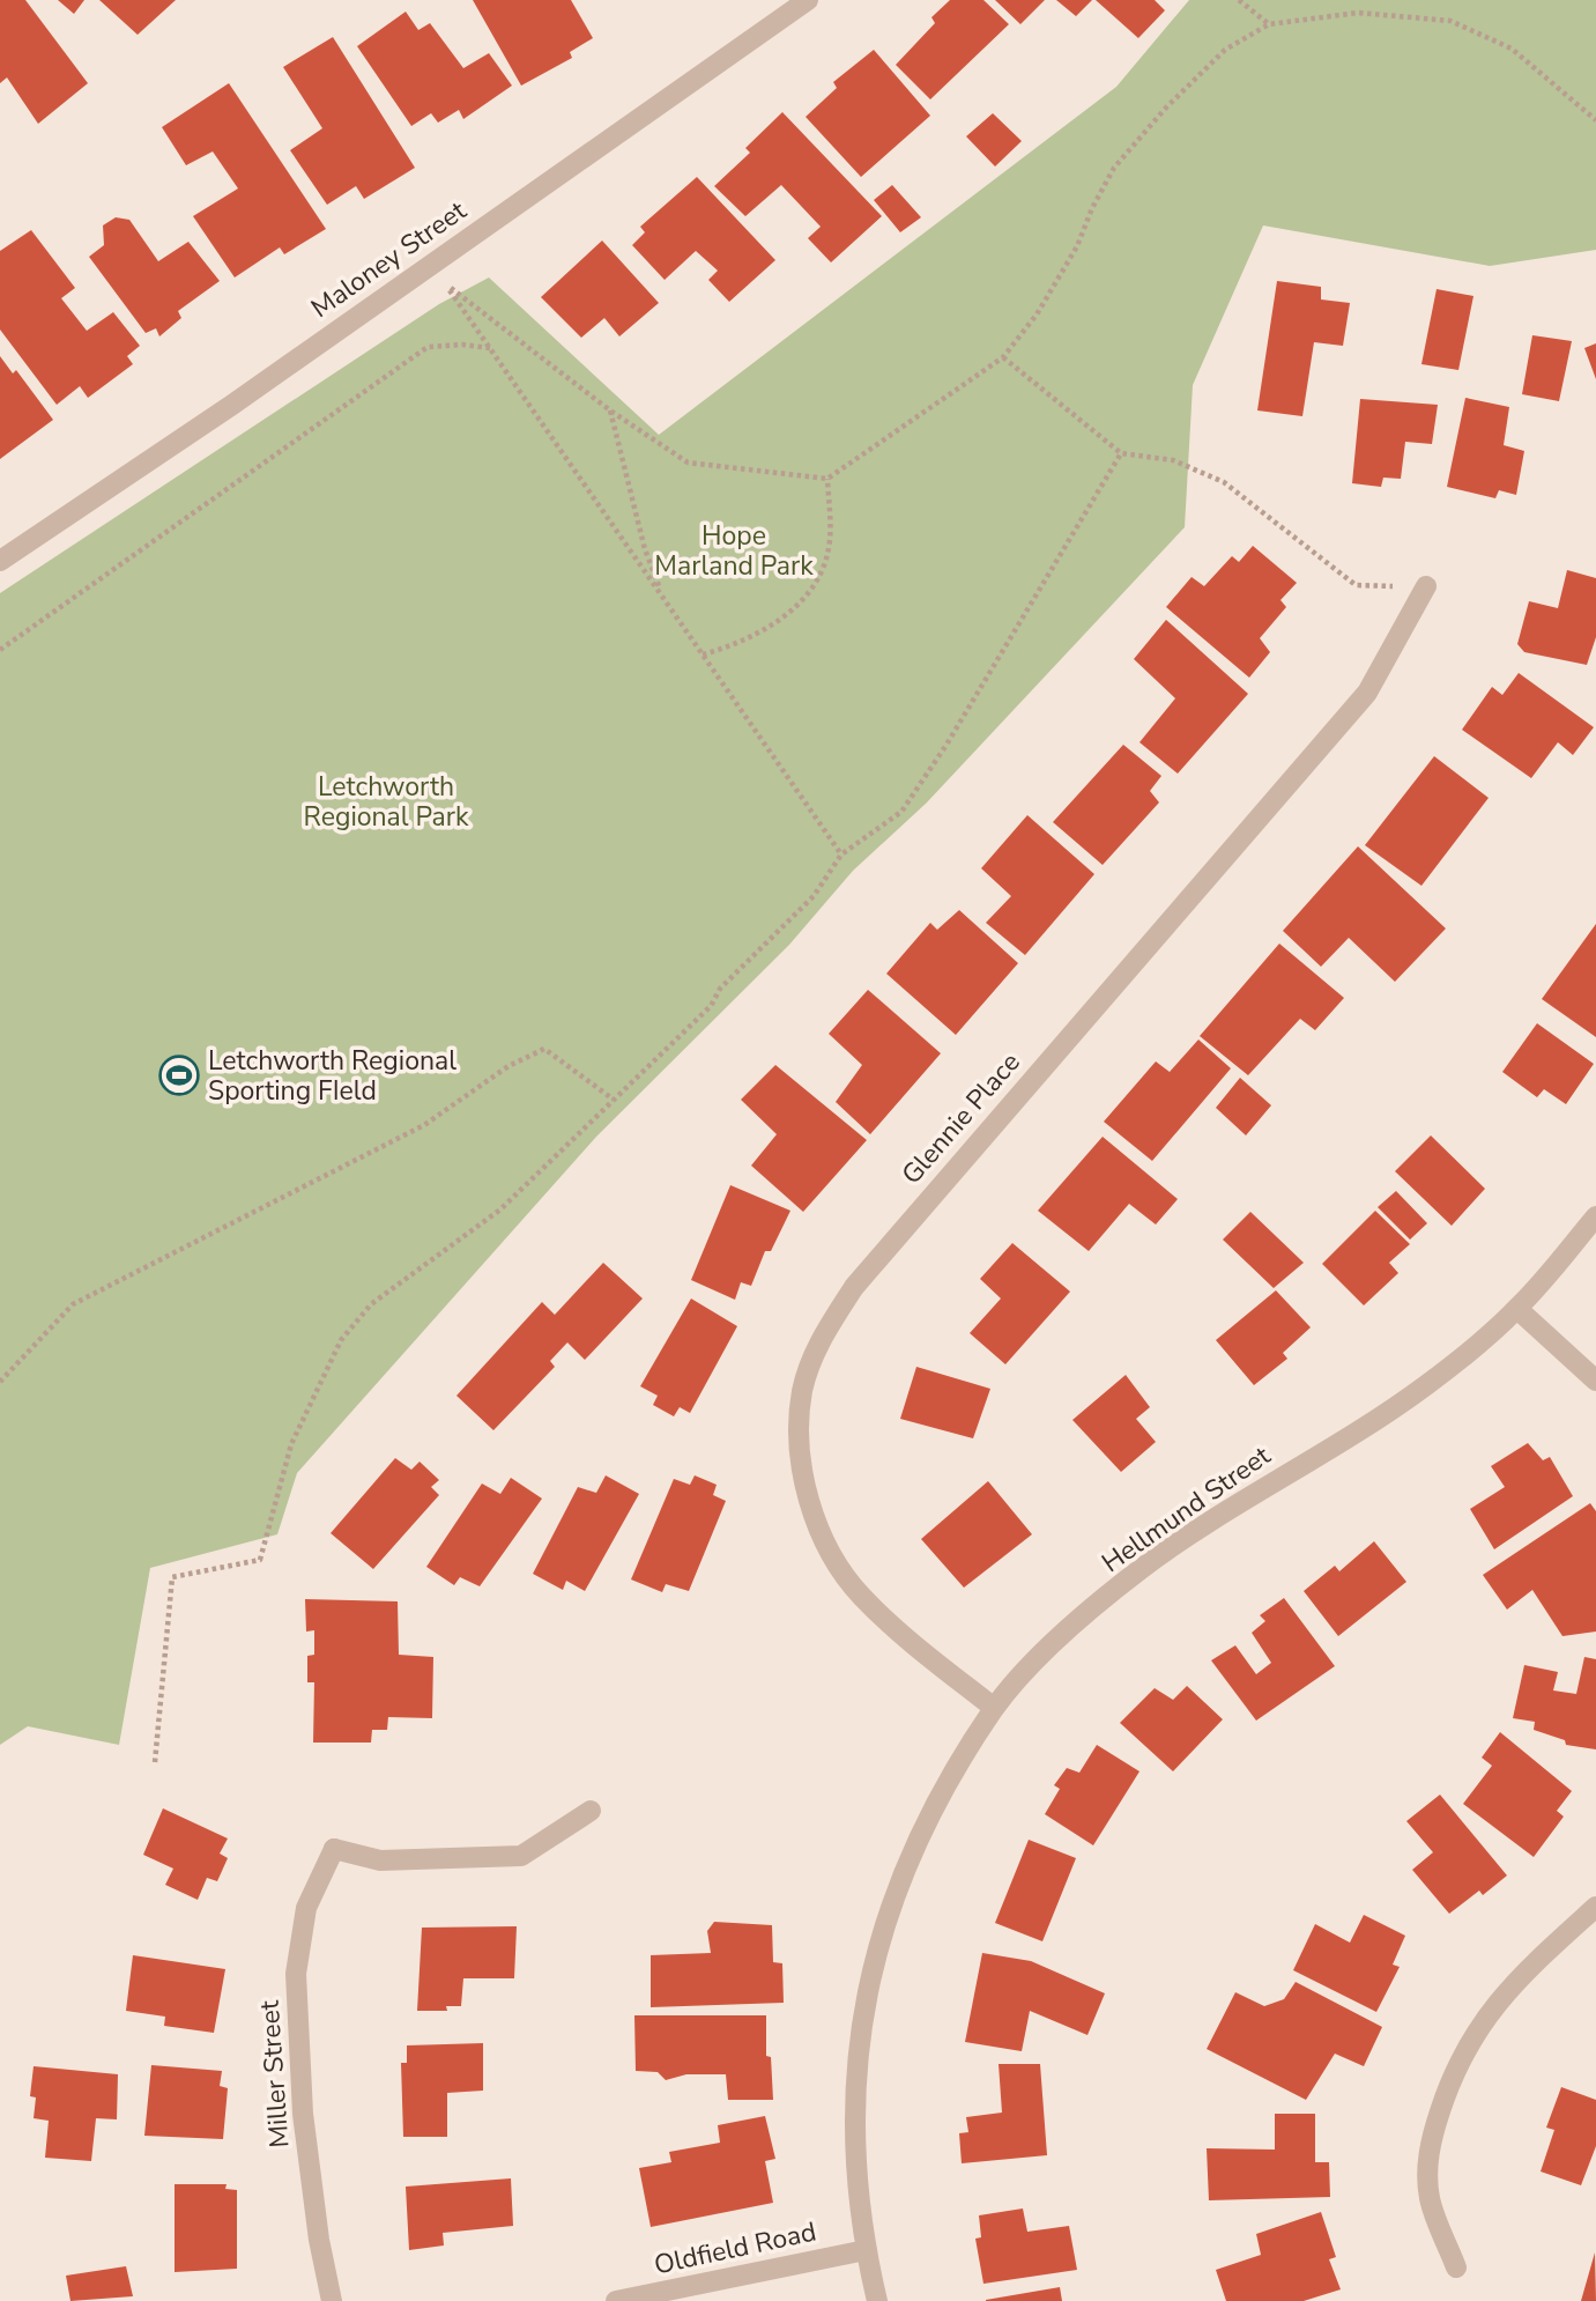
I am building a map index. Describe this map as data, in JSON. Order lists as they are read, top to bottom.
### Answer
{
  "streets": {
    "street": [
      "Maloney Street",
      "Glennie Place",
      "Hellmund Street",
      "Miller Street",
      "Oldfield Road"
    ]
  },
  "crossings": [
    ["Glennie Place", "Hellmund Street"],
    ["Hellmund Street", "Oldfield Road"]
  ],
  "parks": ["Hope Marland Park", "Letchworth Regional Park"],
  "places": {
    "sports": ["Letchworth Regional Sporting FIeld"]
  }
}
